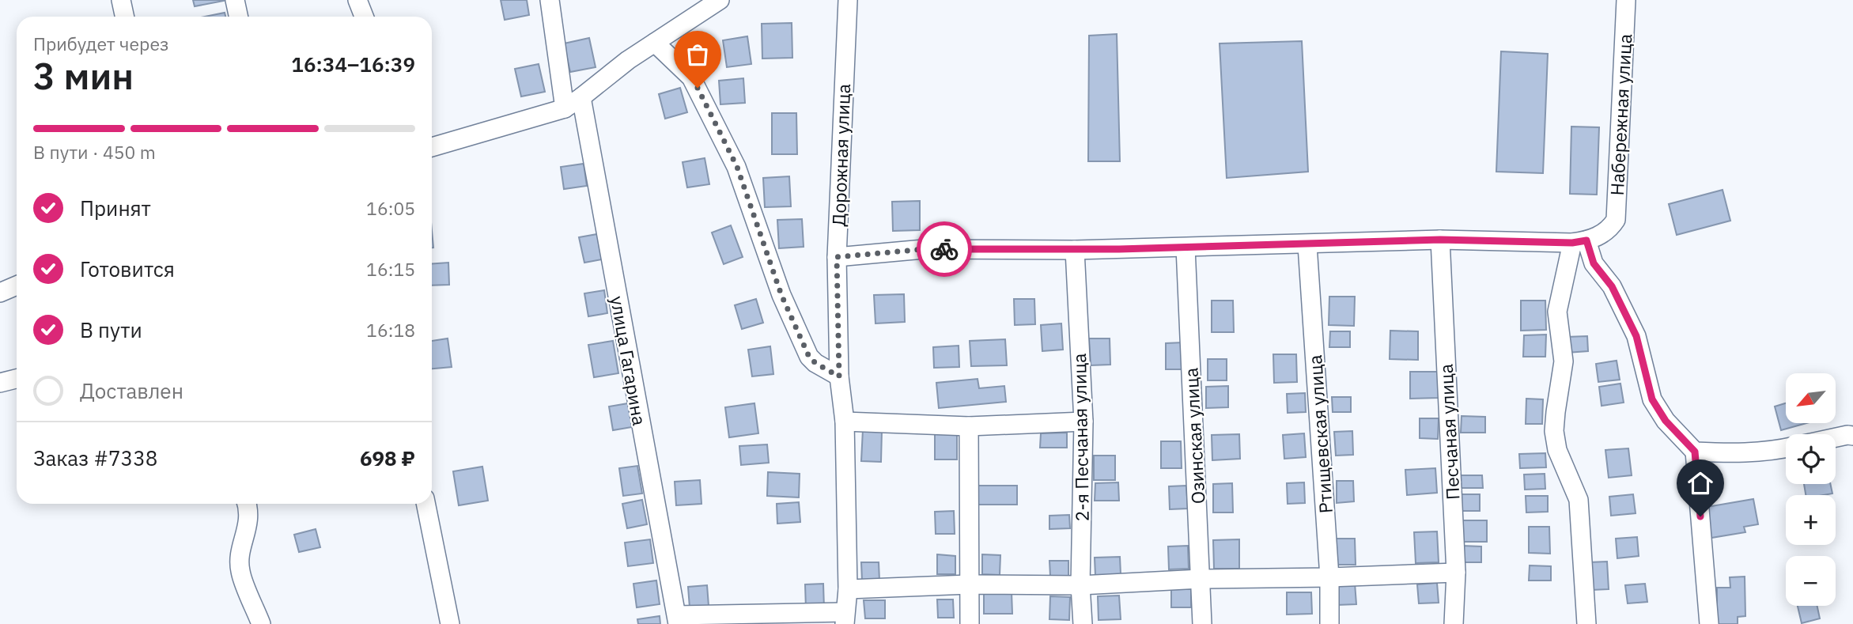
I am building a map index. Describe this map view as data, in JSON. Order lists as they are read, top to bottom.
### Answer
{
  "streets": {
    "street": [
      "Набережная улица",
      "Дорожная улица",
      "улица Гагарина",
      "Песчаная улица",
      "Ртищевская улица",
      "Озинская улица",
      "2-я Песчаная улица"
    ]
  },
  "north": "bottom left",
  "page": {
    "heading": ["3 мин", "Прибудет через", "16:34–16:39"],
    "panel": ["Заказ #7338", "698 ₽"],
    "bar": "В пути · 450 m",
    "list": [
      ["Принят", "16:05"],
      ["Готовится", "16:15"],
      ["В пути", "16:18"],
      "Доставлен"
    ],
    "map_buttons": ["+", "−"]
  }
}
